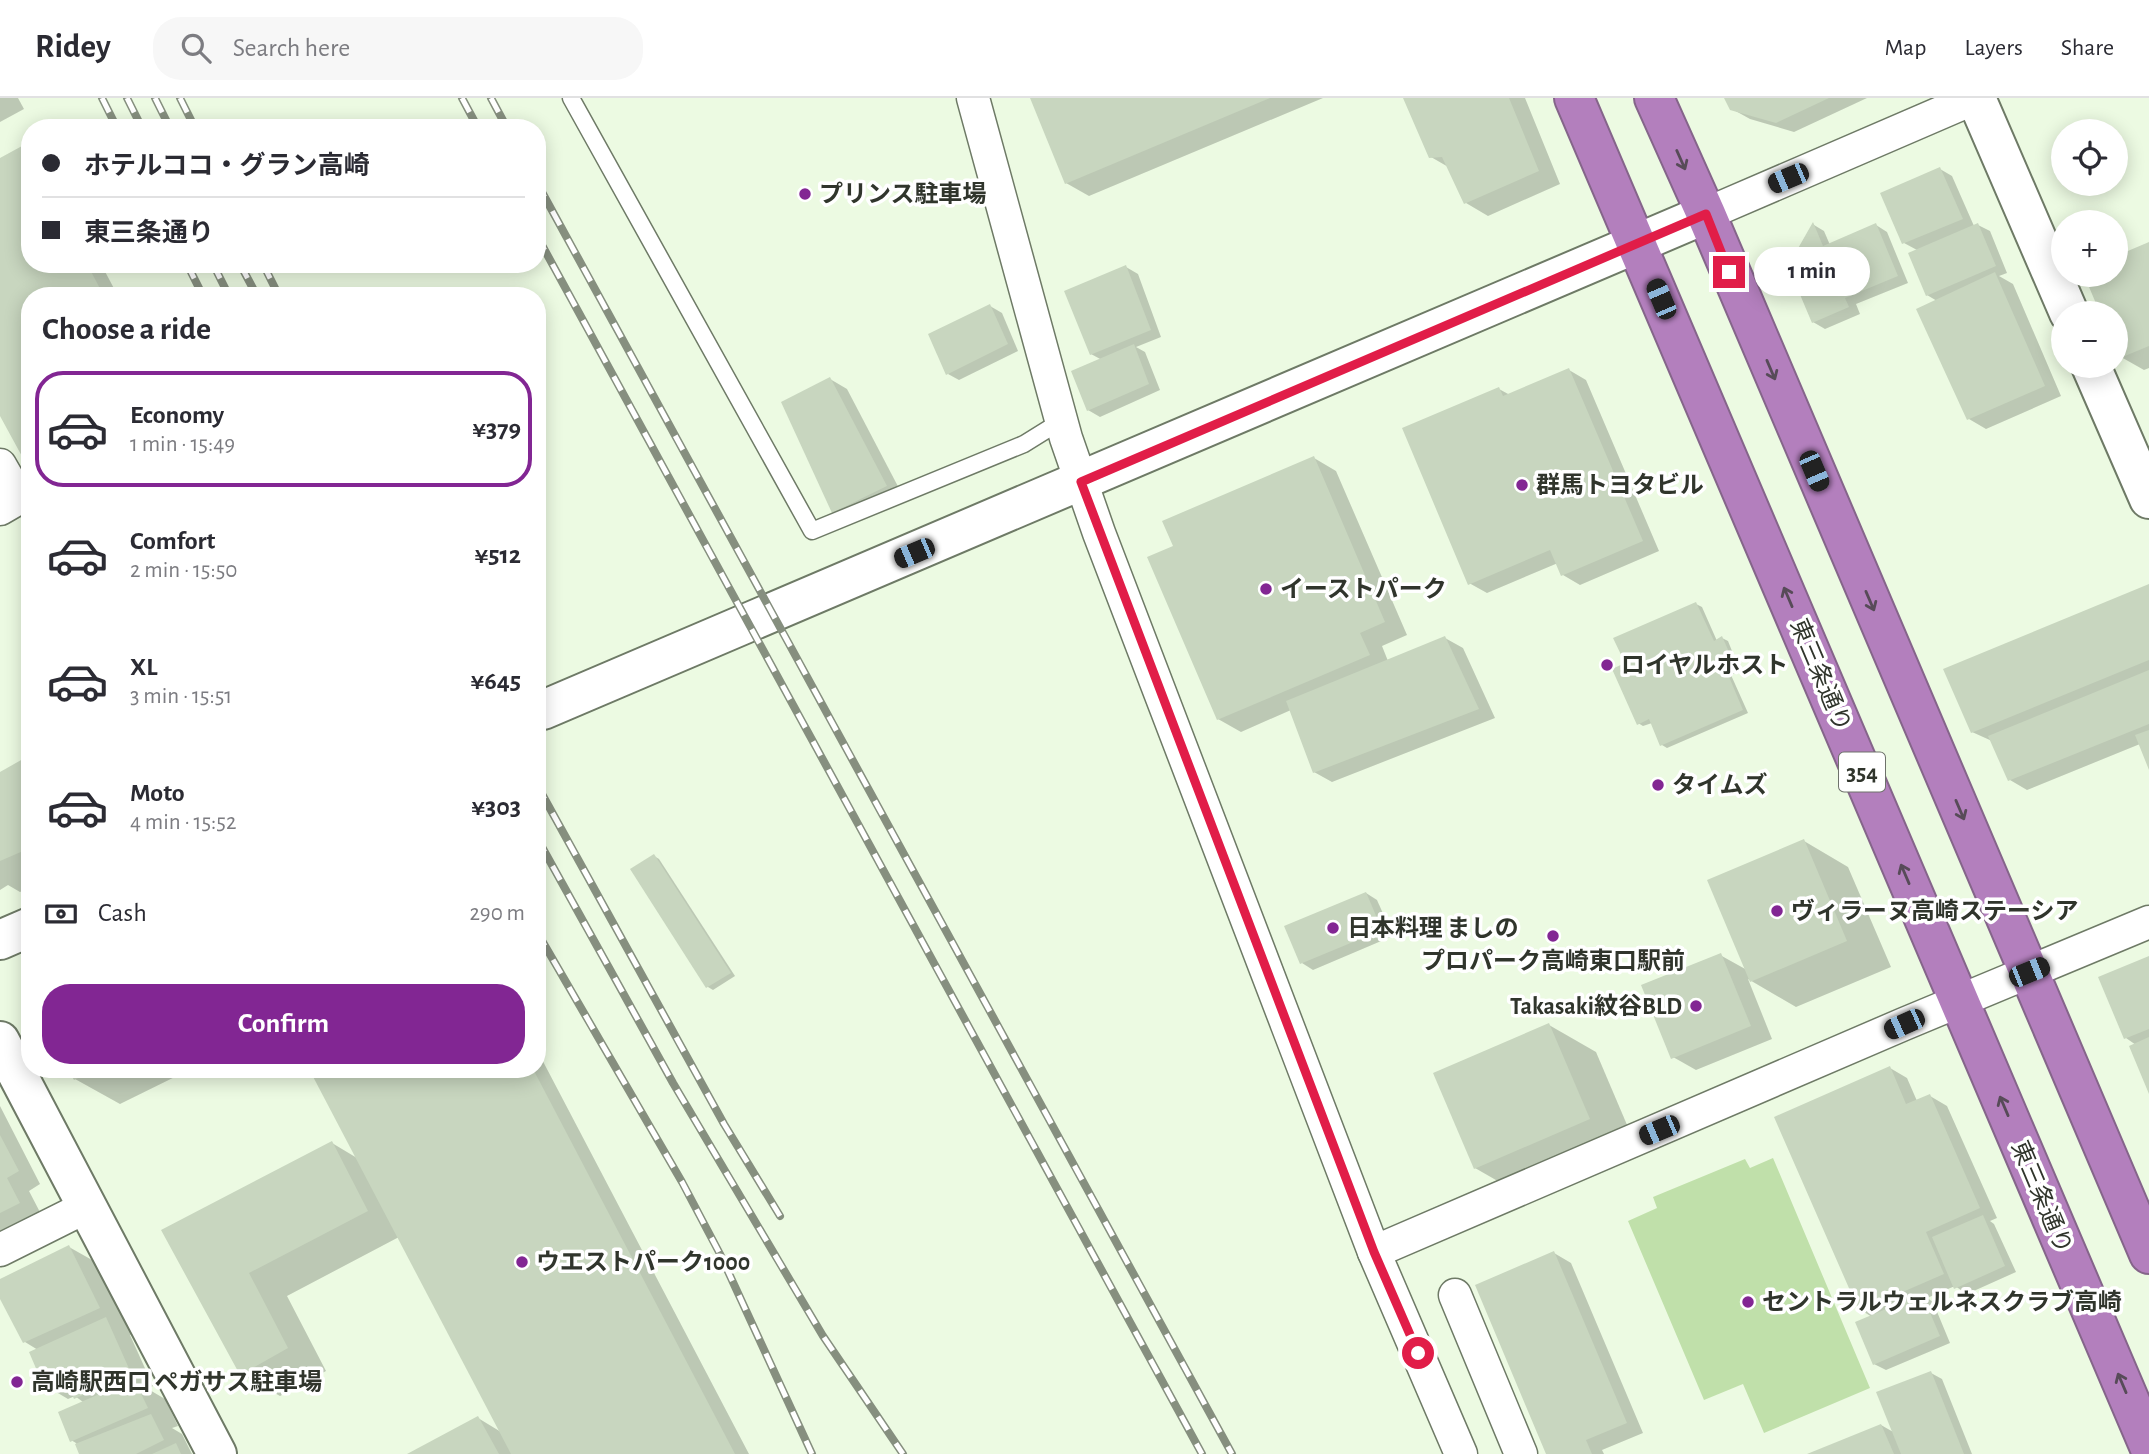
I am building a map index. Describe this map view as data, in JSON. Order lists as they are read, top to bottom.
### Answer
{
  "streets": {
    "highway": ["東三条通り", "354"]
  },
  "places": [
    "プリンス駐車場",
    "群馬トヨタビル",
    "イーストパーク",
    "ロイヤルホスト",
    "タイムズ",
    "ヴィラーヌ高崎ステーシア",
    "日本料理 ましの",
    "プロパーク高崎東口駅前",
    "Takasaki紋谷BLD",
    "ウエストパーク1000",
    "セントラルウェルネスクラブ高崎",
    "高崎駅西口 ペガサス駐車場"
  ],
  "page": {
    "header": "Ridey",
    "search": "Search here",
    "nav": ["Map", "Layers", "Share"],
    "map_buttons": ["+", "−"],
    "banner": ["ホテルココ・グラン高崎", "東三条通り"],
    "bubble": "1 min",
    "heading": "Choose a ride",
    "list": [
      {
        "name": "Economy",
        "note": "1 min · 15:49",
        "value": "¥379"
      },
      {
        "name": "Comfort",
        "note": "2 min · 15:50",
        "value": "¥512"
      },
      {
        "name": "XL",
        "note": "3 min · 15:51",
        "value": "¥645"
      },
      {
        "name": "Moto",
        "note": "4 min · 15:52",
        "value": "¥303"
      }
    ],
    "pay": ["Cash", "290 m"],
    "buttons": "Confirm"
  }
}
